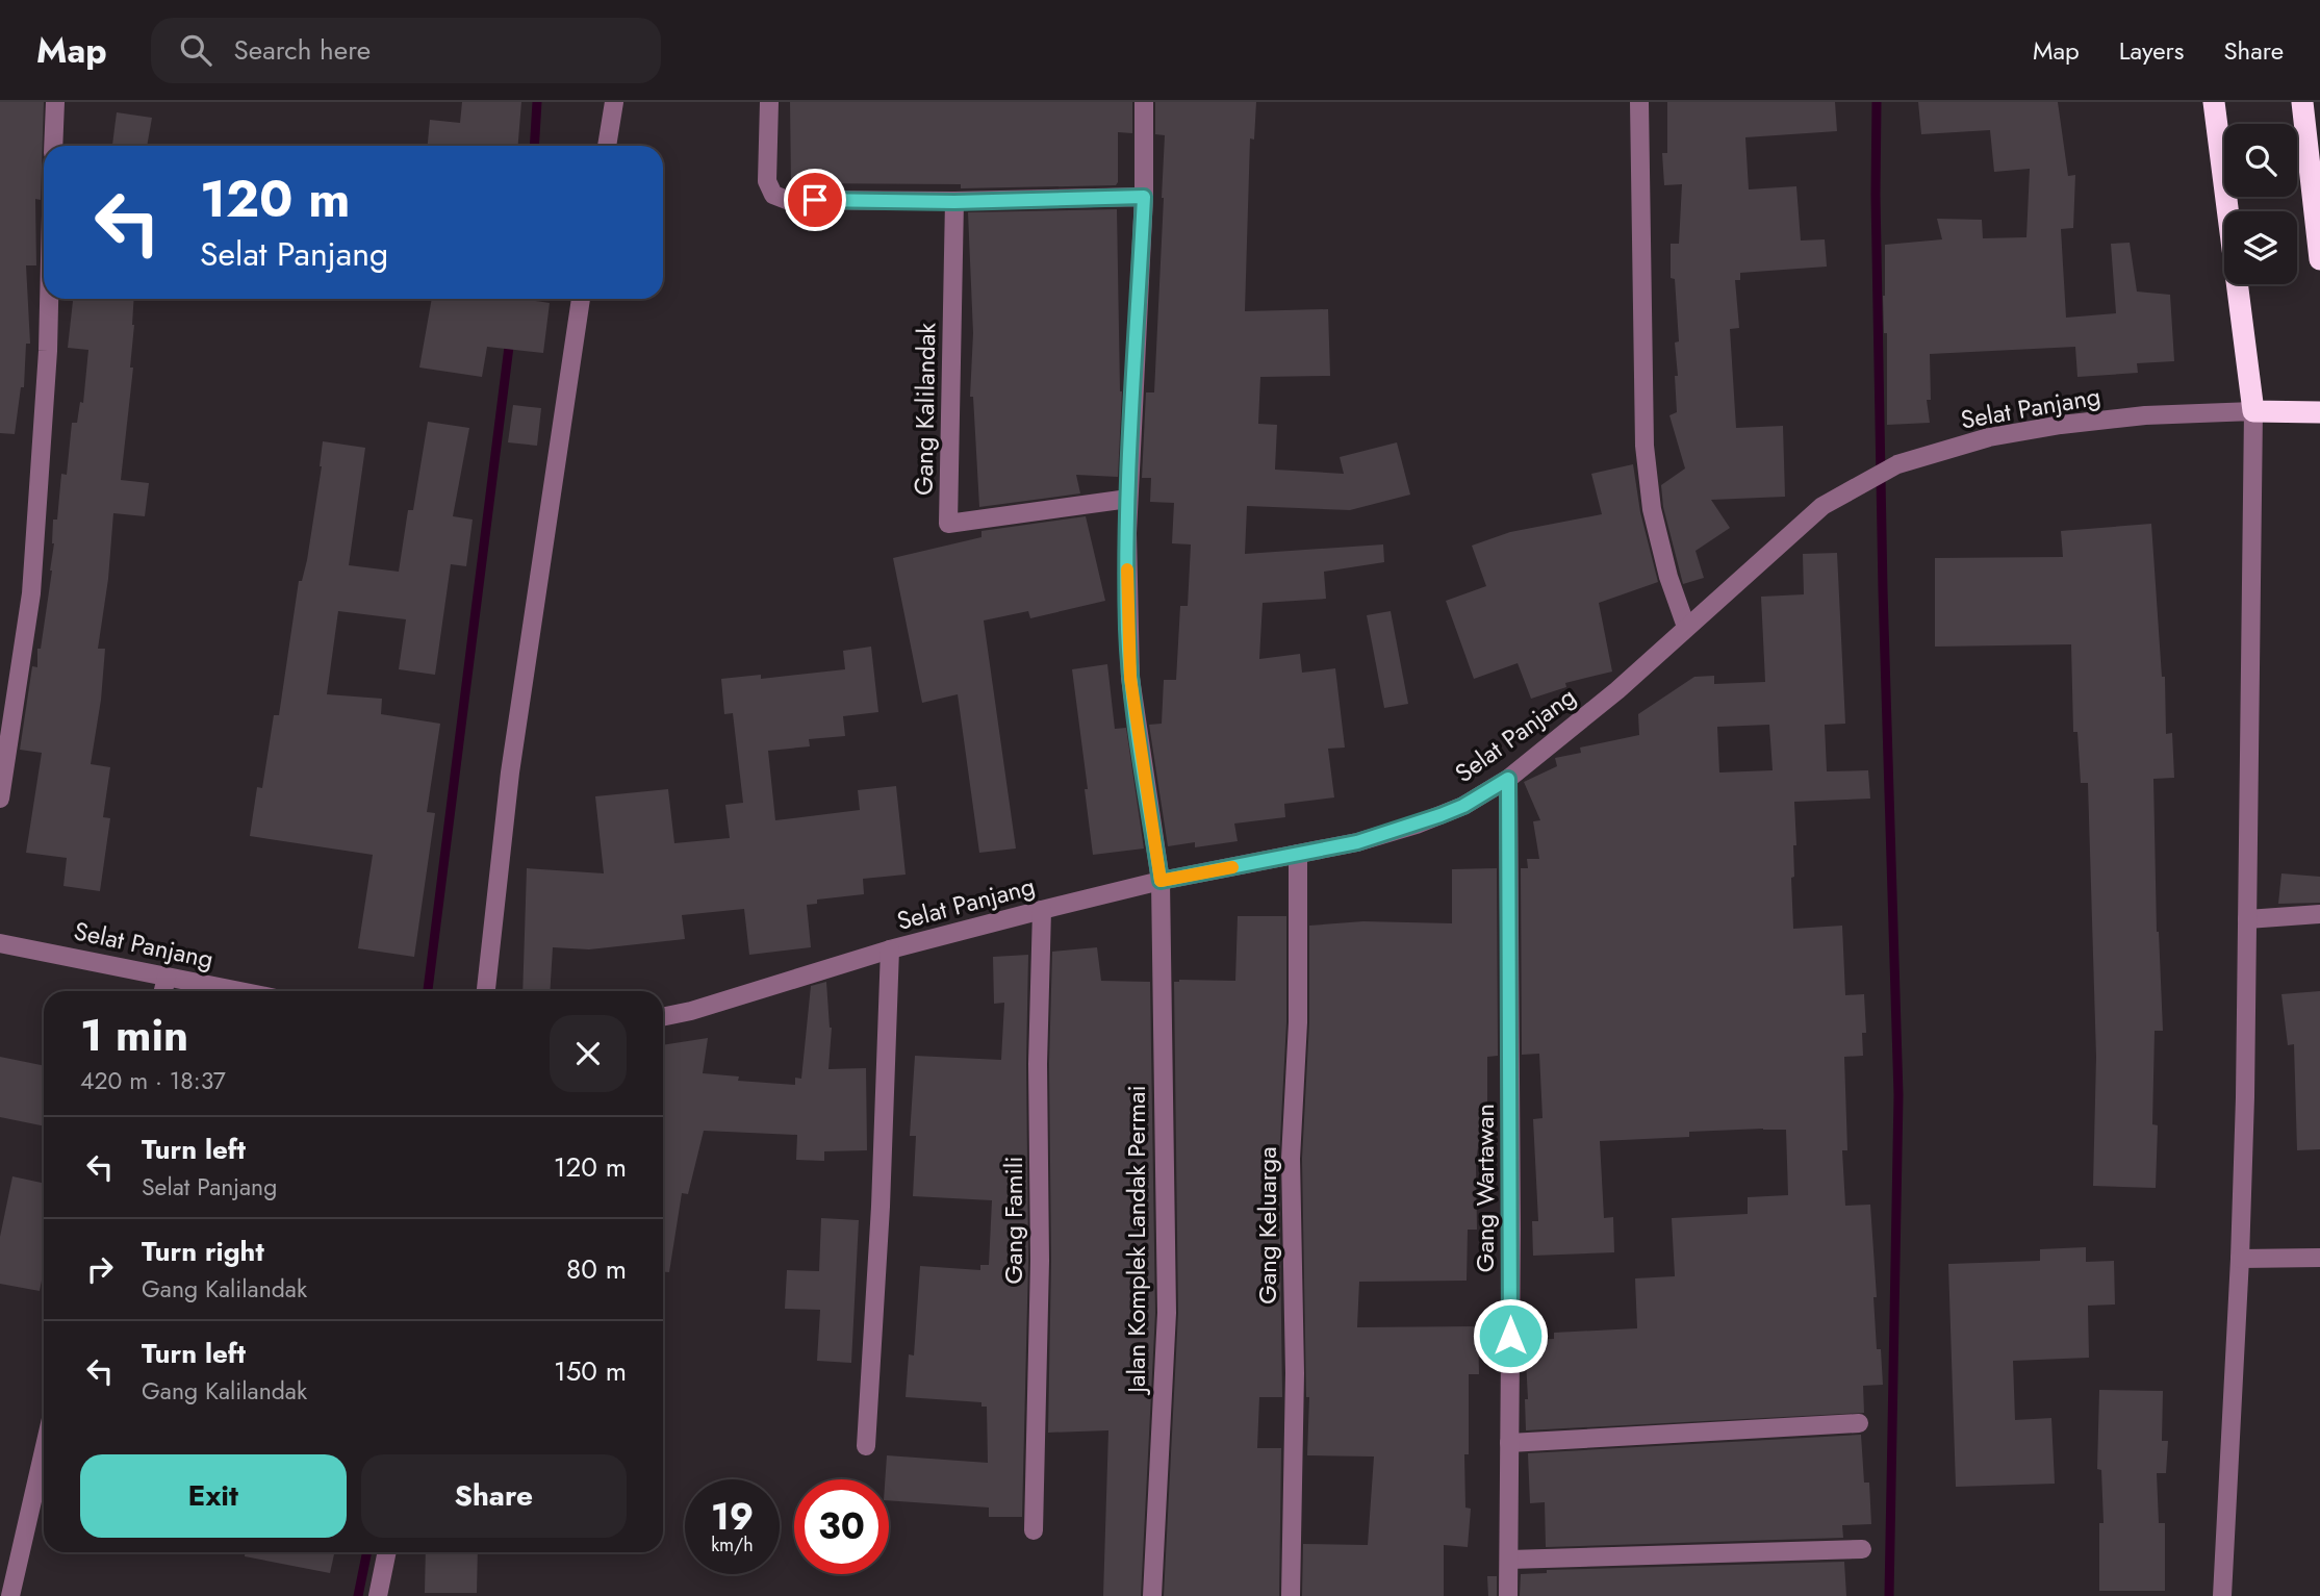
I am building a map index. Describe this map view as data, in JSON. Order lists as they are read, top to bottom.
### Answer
{
  "streets": {
    "street": [
      "Selat Panjang",
      "Gang Kalilandak",
      "Gang Wartawan",
      "Gang Famili",
      "Gang Keluarga",
      "Jalan Komplek Landak Permai"
    ]
  },
  "crossings": [
    ["Selat Panjang", "Gang Wartawan"],
    ["Selat Panjang", "Gang Famili"],
    ["Selat Panjang", "Gang Keluarga"],
    ["Selat Panjang", "Jalan Komplek Landak Permai"]
  ],
  "page": {
    "header": "Map",
    "search": "Search here",
    "nav": ["Map", "Layers", "Share"],
    "turn": ["120 m", "Selat Panjang"],
    "heading": ["1 min", "420 m · 18:37"],
    "list": [
      {
        "name": "Turn left",
        "note": "Selat Panjang",
        "value": "120 m"
      },
      {
        "name": "Turn right",
        "note": "Gang Kalilandak",
        "value": "80 m"
      },
      {
        "name": "Turn left",
        "note": "Gang Kalilandak",
        "value": "150 m"
      }
    ],
    "buttons": ["Exit", "Share"],
    "speed": "19 km/h",
    "limit": "30"
  }
}
